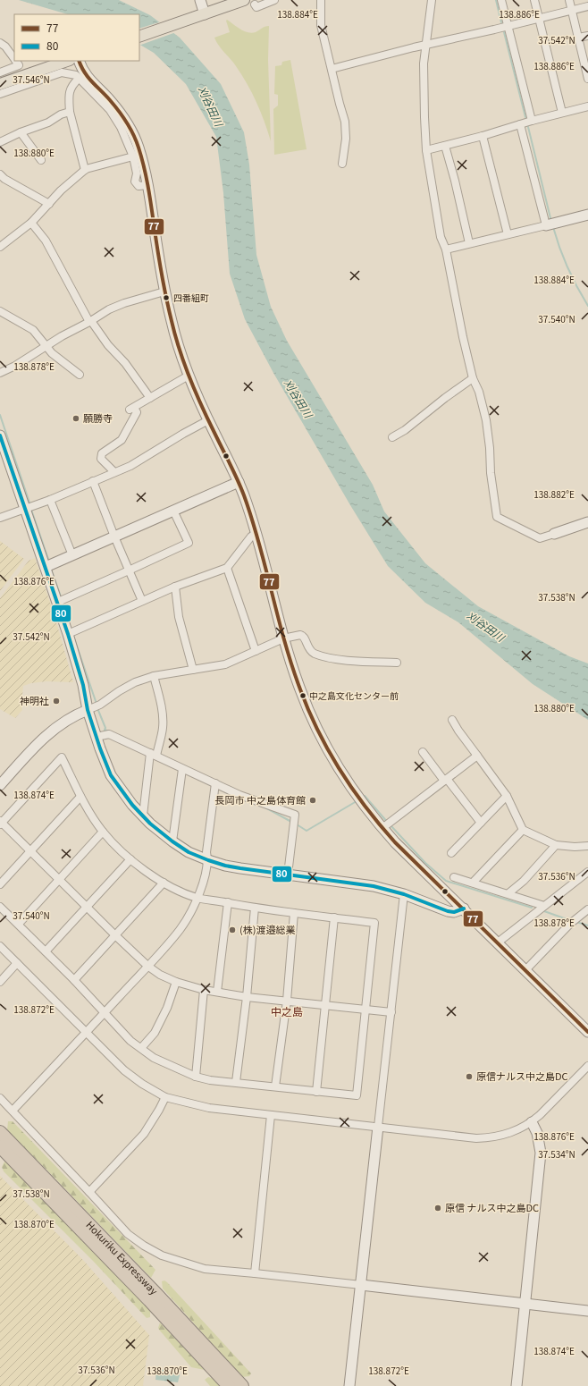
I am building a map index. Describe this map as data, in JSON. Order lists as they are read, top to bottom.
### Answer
{
  "streets": {
    "highway": ["Hokuriku Expressway"]
  },
  "districts": ["中之島"],
  "water": ["刈谷田川"],
  "places": [
    "四番組町",
    "願勝寺",
    "中之島文化センター前",
    "神明社",
    "長岡市 中之島体育館",
    "(株)渡邉総業",
    "原信ナルス中之島DC",
    "原信 ナルス中之島DC"
  ],
  "lines": ["transit line 77", "transit line 80"],
  "legend": ["77", "80"],
  "coordinates": [
    "138.884°E",
    "138.886°E",
    "37.542°N",
    "37.546°N",
    "138.880°E",
    "37.540°N",
    "138.878°E",
    "138.882°E",
    "138.876°E",
    "37.538°N",
    "138.874°E",
    "37.536°N",
    "138.872°E",
    "37.534°N",
    "138.870°E"
  ]
}
